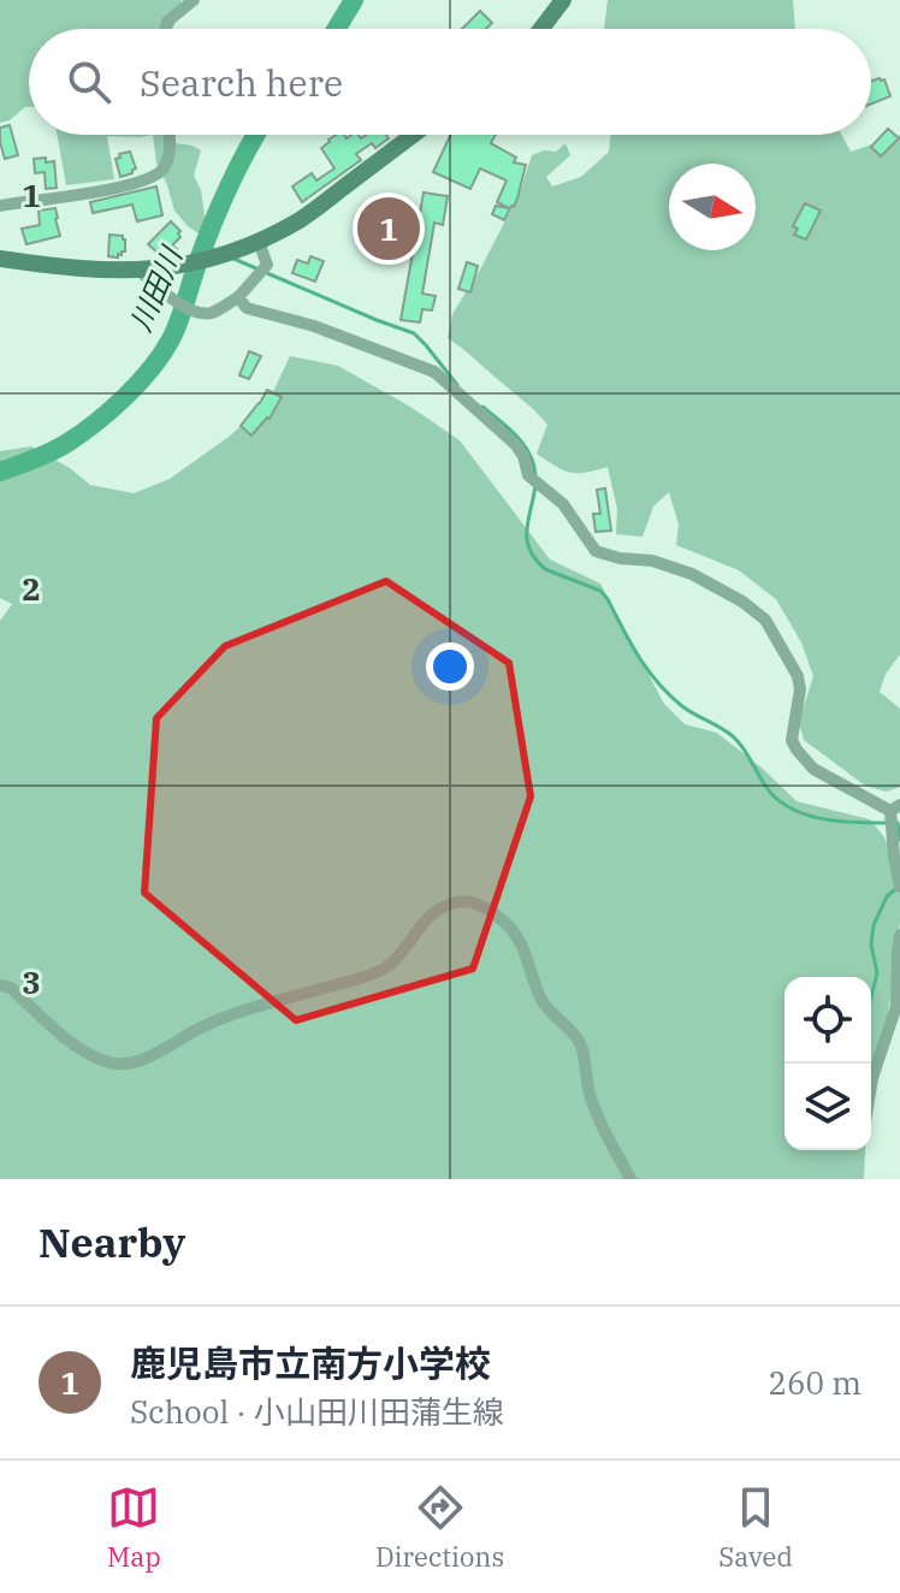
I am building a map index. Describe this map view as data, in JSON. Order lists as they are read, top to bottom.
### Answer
{
  "water": ["川田川"],
  "north": "right",
  "page": {
    "search": "Search here",
    "pins": "1",
    "heading": "Nearby",
    "list": [
      {
        "mark": "1",
        "name": "鹿児島市立南方小学校",
        "note": "School · 小山田川田蒲生線",
        "value": "260 m"
      }
    ],
    "nav": ["Map", "Directions", "Saved"]
  },
  "grid": {
    "rows": ["1", "2", "3"]
  }
}
